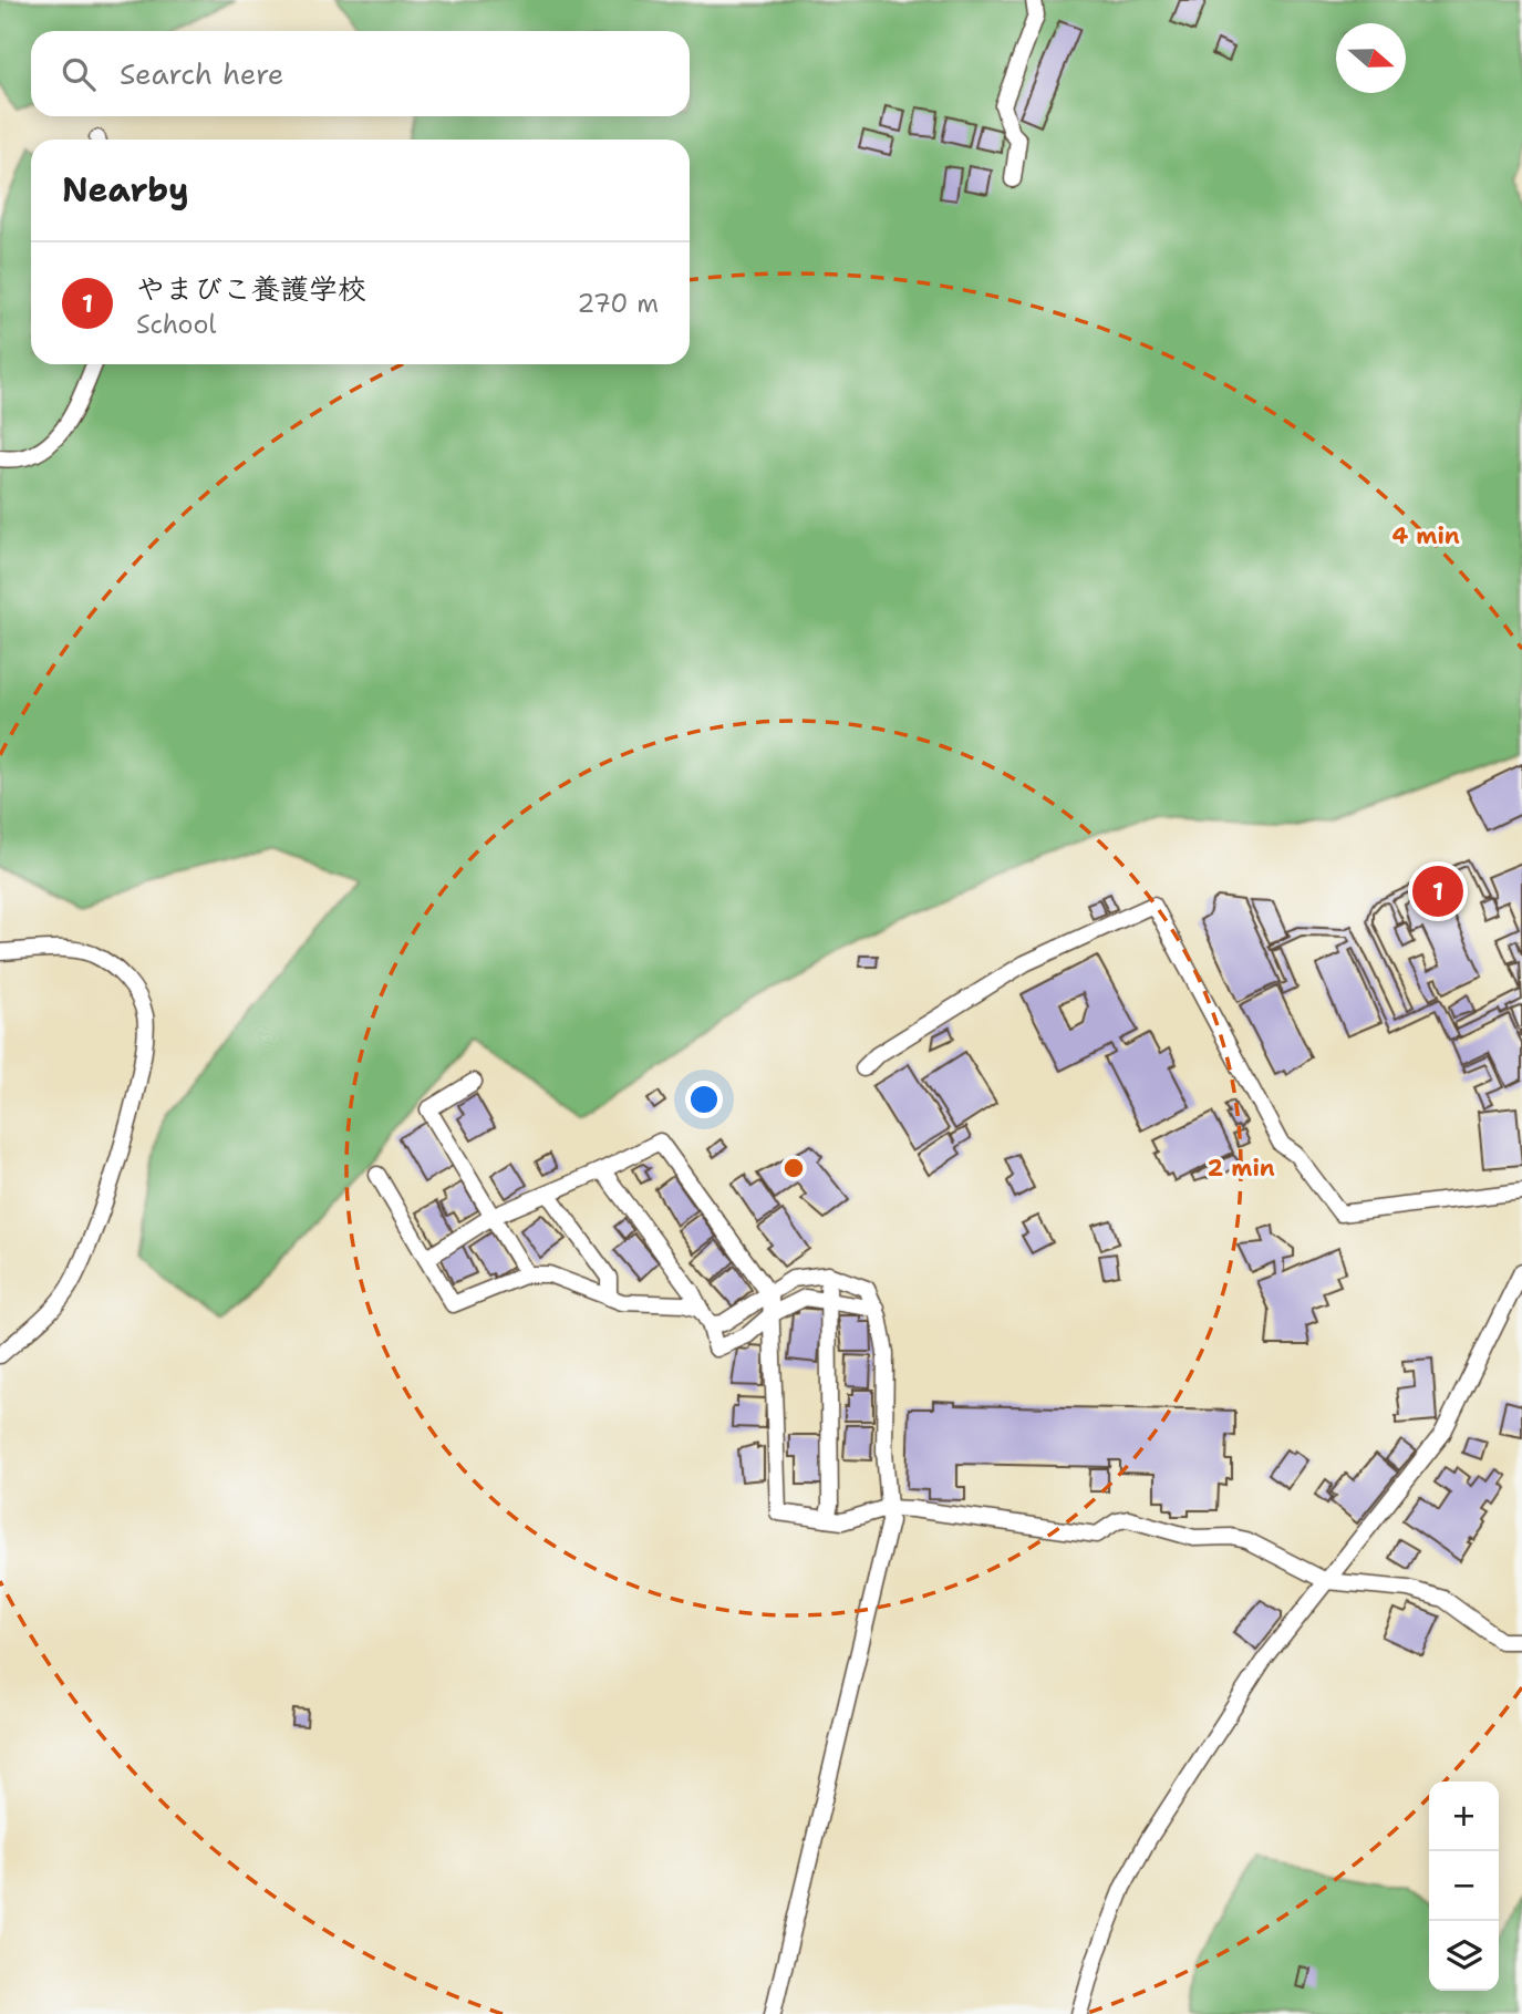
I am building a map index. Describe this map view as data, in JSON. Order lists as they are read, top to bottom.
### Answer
{
  "north": "right",
  "page": {
    "search": "Search here",
    "heading": "Nearby",
    "list": [
      {
        "mark": "1",
        "name": "やまびこ養護学校",
        "note": "School",
        "value": "270 m"
      }
    ],
    "pins": "1",
    "map_buttons": ["+", "−"]
  },
  "rings": ["4 min", "2 min"]
}
